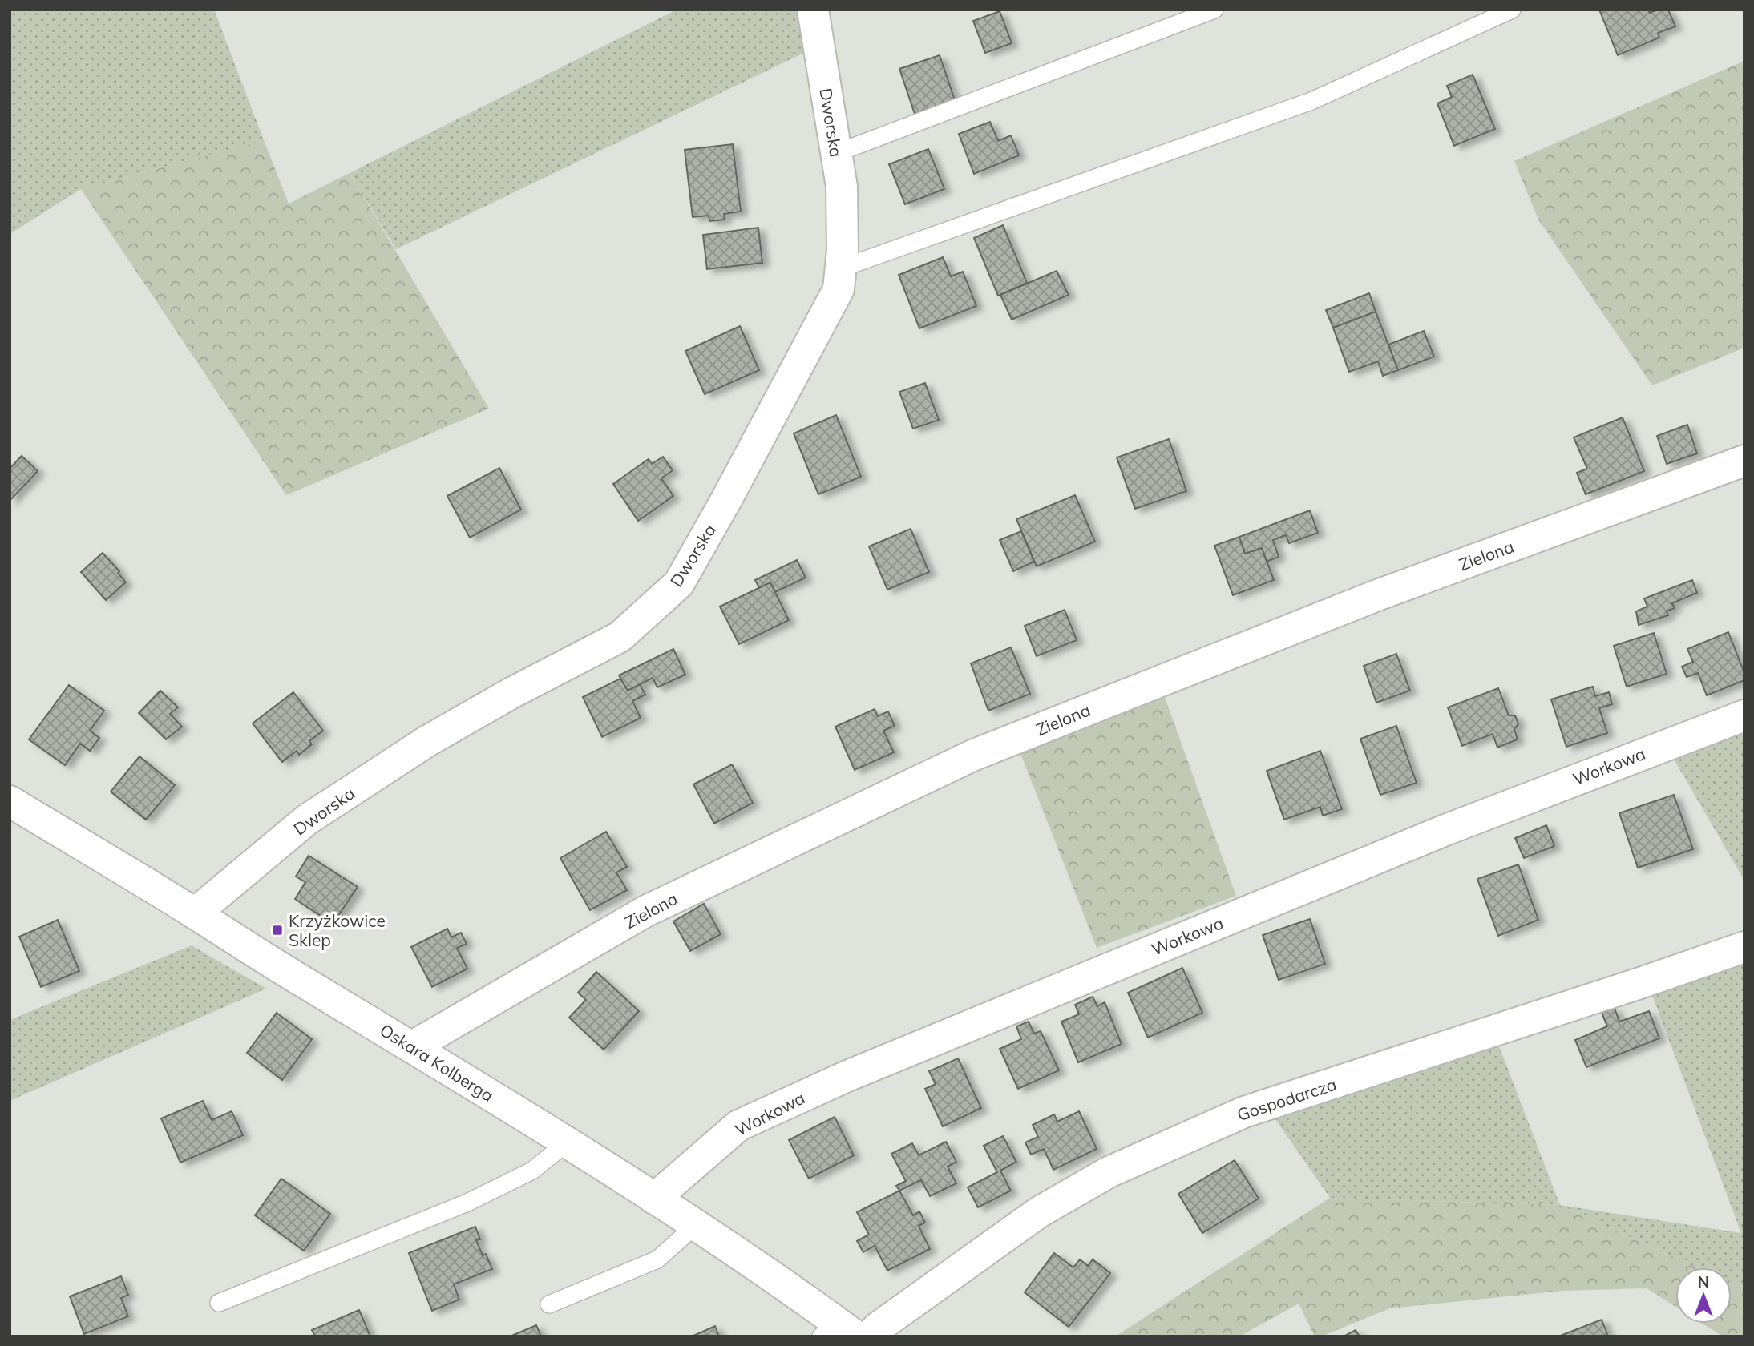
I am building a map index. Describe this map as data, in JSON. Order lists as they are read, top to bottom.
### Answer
{
  "streets": {
    "street": [
      "Dworska",
      "Zielona",
      "Workowa",
      "Oskara Kolberga",
      "Gospodarcza"
    ]
  },
  "crossings": [
    ["Dworska", "Oskara Kolberga"],
    ["Zielona", "Oskara Kolberga"],
    ["Workowa", "Oskara Kolberga"]
  ],
  "places": {
    "transit": ["Krzyżkowice Sklep"]
  },
  "north": "top"
}
